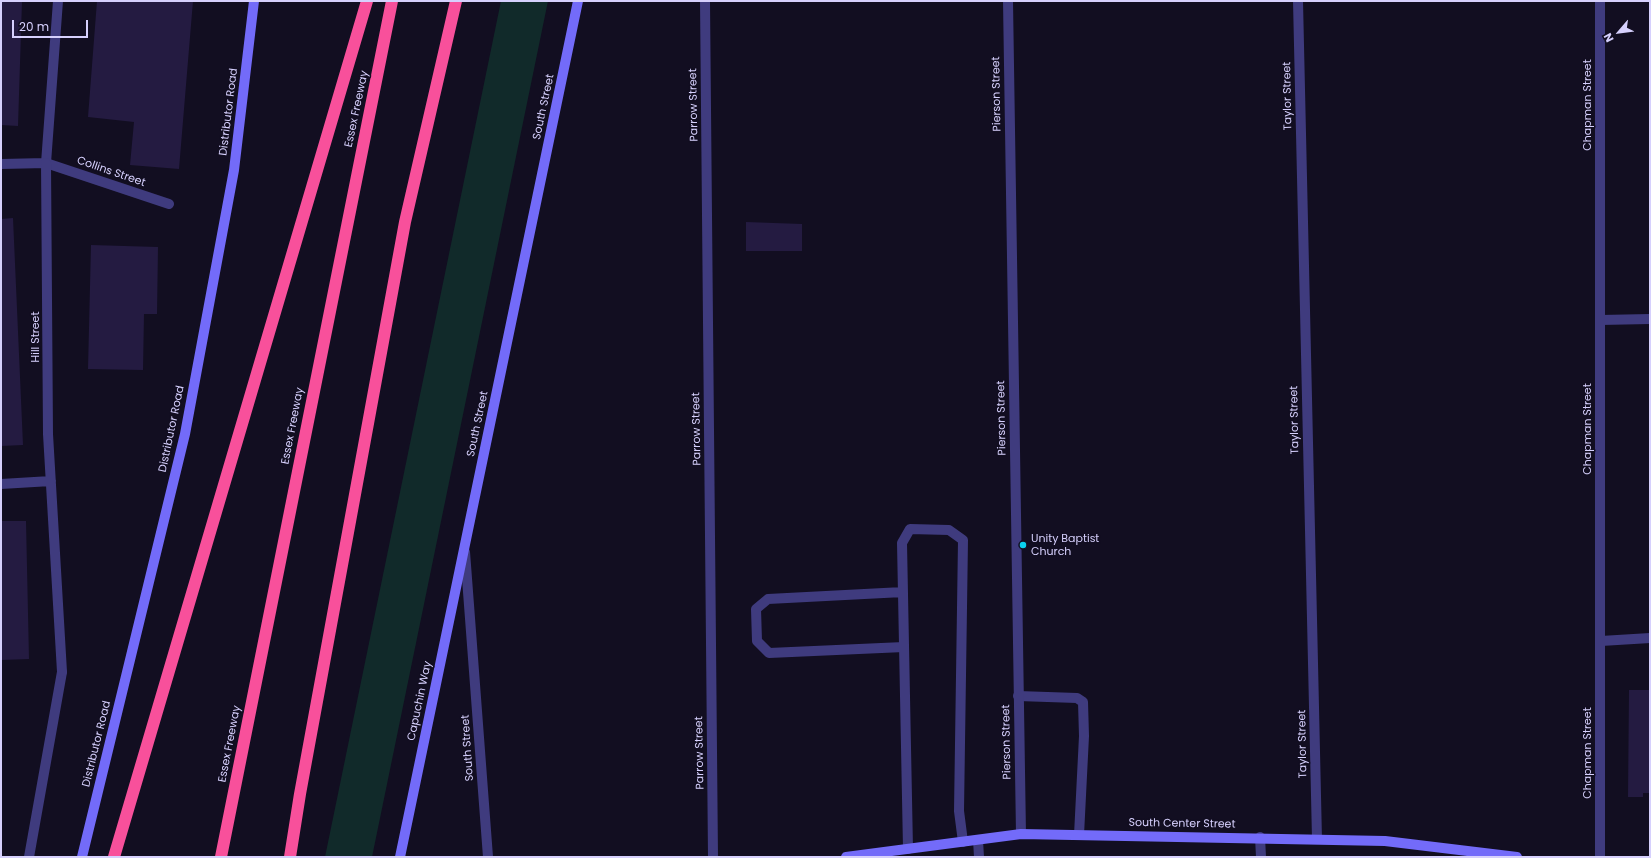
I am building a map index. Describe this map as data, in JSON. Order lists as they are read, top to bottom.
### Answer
{
  "streets": {
    "highway": ["Essex Freeway"],
    "main road": [
      "South Street",
      "Distributor Road",
      "Capuchin Way",
      "South Center Street"
    ],
    "street": [
      "Pierson Street",
      "Taylor Street",
      "Parrow Street",
      "Chapman Street",
      "Collins Street",
      "Hill Street"
    ]
  },
  "crossings": [
    ["Pierson Street", "South Center Street"],
    ["Taylor Street", "South Center Street"],
    ["South Street", "Capuchin Way"],
    ["Collins Street", "Hill Street"]
  ],
  "places": ["Unity Baptist Church"],
  "scale_bar": "20 m",
  "north": "bottom left"
}
